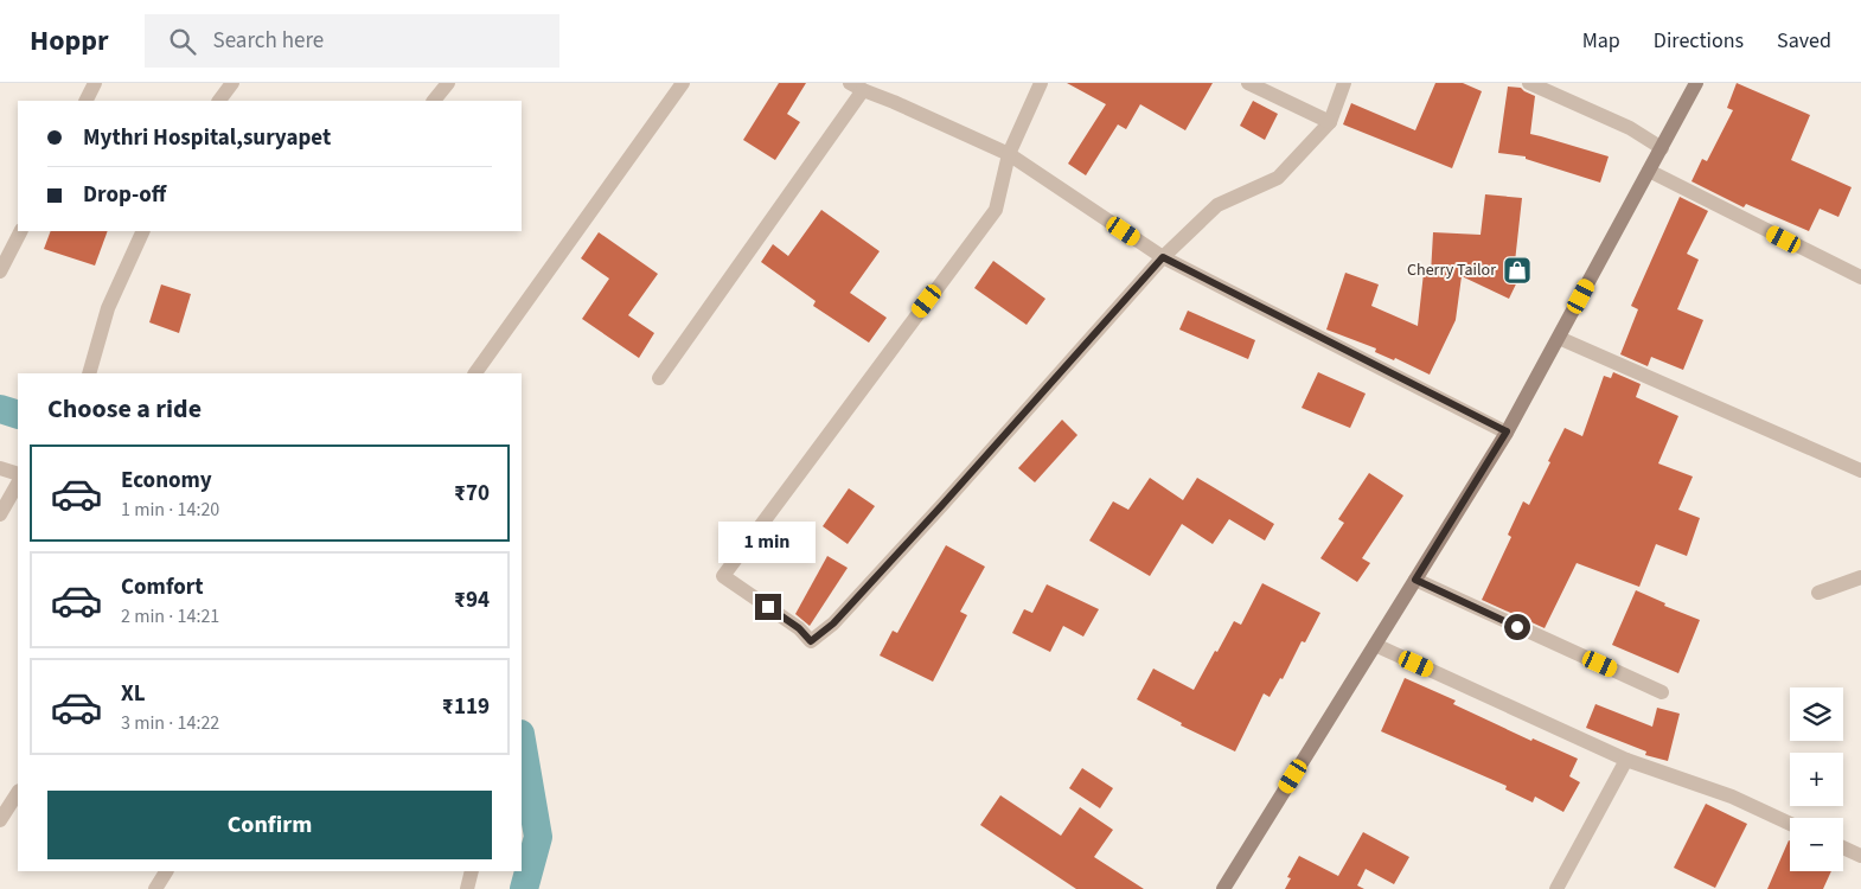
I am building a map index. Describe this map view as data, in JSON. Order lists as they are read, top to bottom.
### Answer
{
  "places": {
    "shop": ["Cherry Tailor"]
  },
  "page": {
    "header": "Hoppr",
    "search": "Search here",
    "nav": ["Map", "Directions", "Saved"],
    "banner": ["Mythri Hospital,suryapet", "Drop-off"],
    "heading": "Choose a ride",
    "list": [
      {
        "name": "Economy",
        "note": "1 min · 14:20",
        "value": "₹70"
      },
      {
        "name": "Comfort",
        "note": "2 min · 14:21",
        "value": "₹94"
      },
      {
        "name": "XL",
        "note": "3 min · 14:22",
        "value": "₹119"
      }
    ],
    "bubble": "1 min",
    "map_buttons": ["+", "−"],
    "buttons": "Confirm"
  }
}
